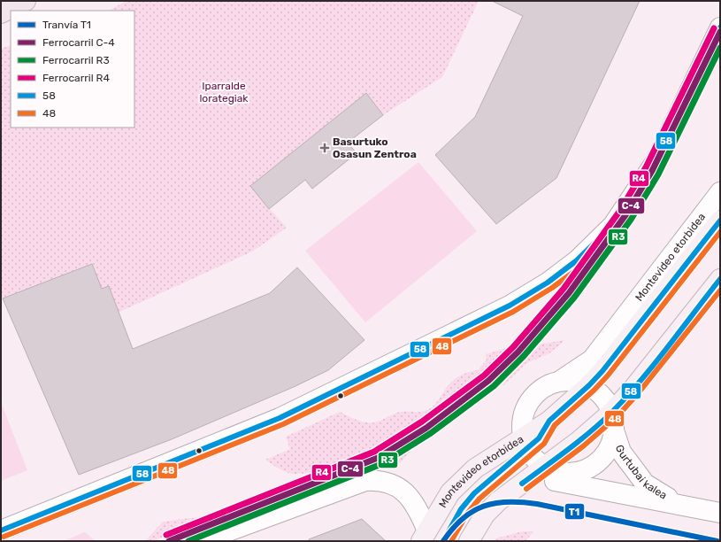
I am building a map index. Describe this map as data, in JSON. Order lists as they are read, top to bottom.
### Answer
{
  "streets": {
    "main road": ["Montevideo etorbidea"],
    "street": ["Gurtubai kalea"]
  },
  "crossings": [
    ["Montevideo etorbidea", "Gurtubai kalea"]
  ],
  "parks": ["Iparralde lorategiak"],
  "places": {
    "health": ["Basurtuko Osasun Zentroa"]
  },
  "lines": [
    "transit line 58",
    "rail line R4",
    "rail line C-4",
    "transit line 48",
    "rail line R3",
    "tram line T1"
  ],
  "legend": [
    "Tranvía T1",
    "Ferrocarril C-4",
    "Ferrocarril R3",
    "Ferrocarril R4",
    "58",
    "48"
  ]
}
